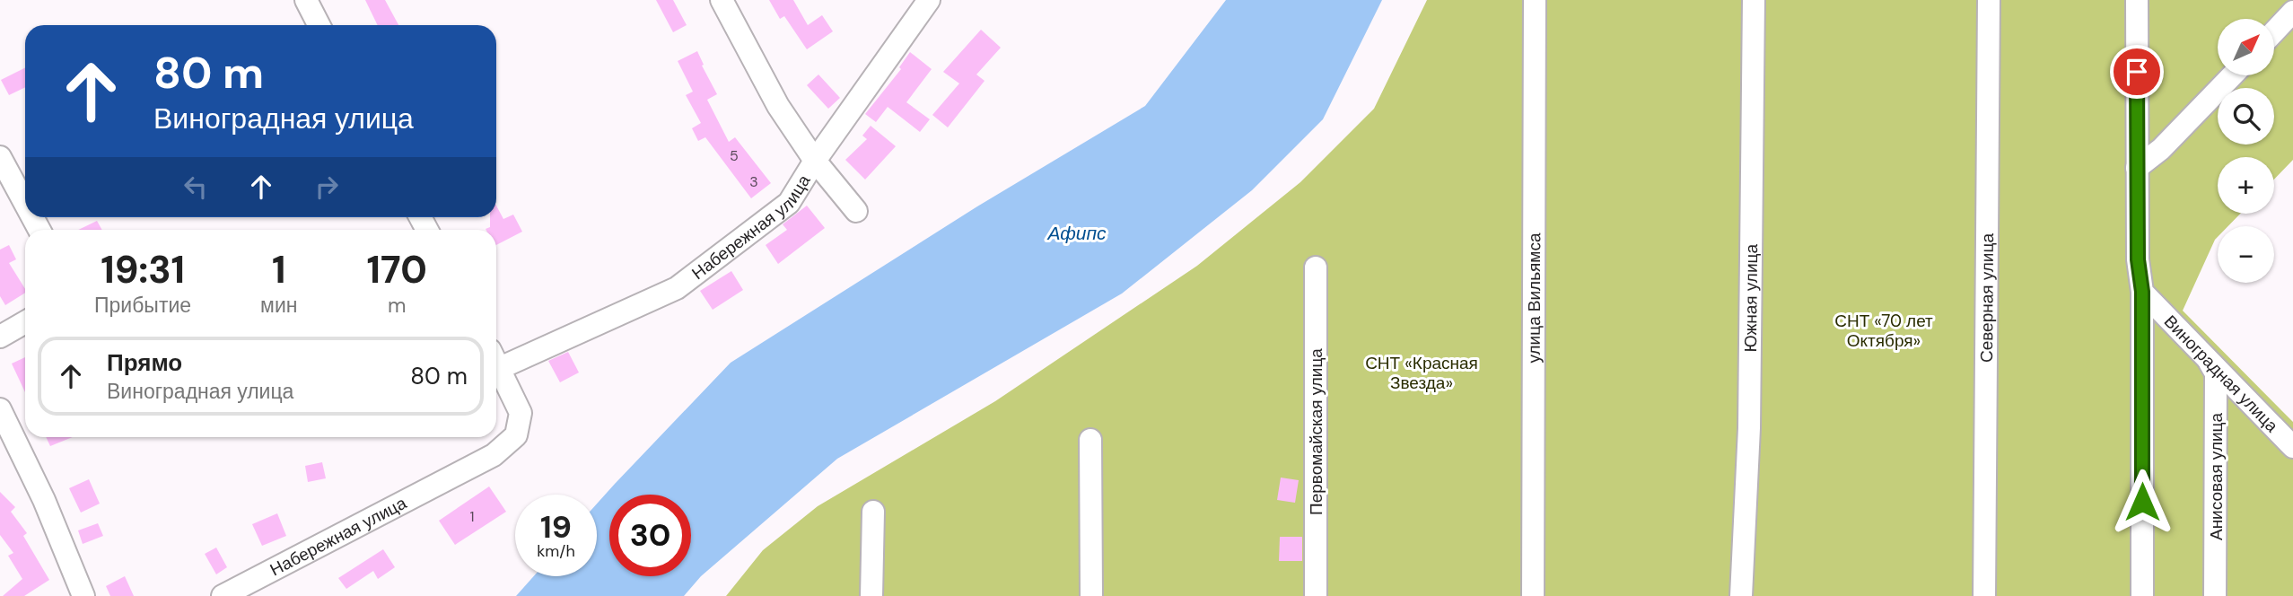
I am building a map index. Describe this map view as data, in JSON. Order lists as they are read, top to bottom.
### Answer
{
  "streets": {
    "street": [
      "Набережная улица",
      "улица Вильямса",
      "Южная улица",
      "Северная улица",
      "Виноградная улица",
      "Первомайская улица",
      "Анисовая улица"
    ]
  },
  "crossings": [
    ["Виноградная улица", "Анисовая улица"]
  ],
  "water": ["Афипс"],
  "parks": ["СНТ «70 лет Октября»", "СНТ «Красная Звезда»"],
  "house_numbers": ["5", "3", "1"],
  "north": "top right",
  "page": {
    "map_buttons": ["+", "−"],
    "turn": ["80 m", "Виноградная улица"],
    "eta": [
      "19:31",
      "Прибытие",
      "1",
      "мин",
      "170",
      "m"
    ],
    "list": [
      {
        "name": "Прямо",
        "note": "Виноградная улица",
        "value": "80 m"
      }
    ],
    "speed": "19 km/h",
    "limit": "30"
  }
}
